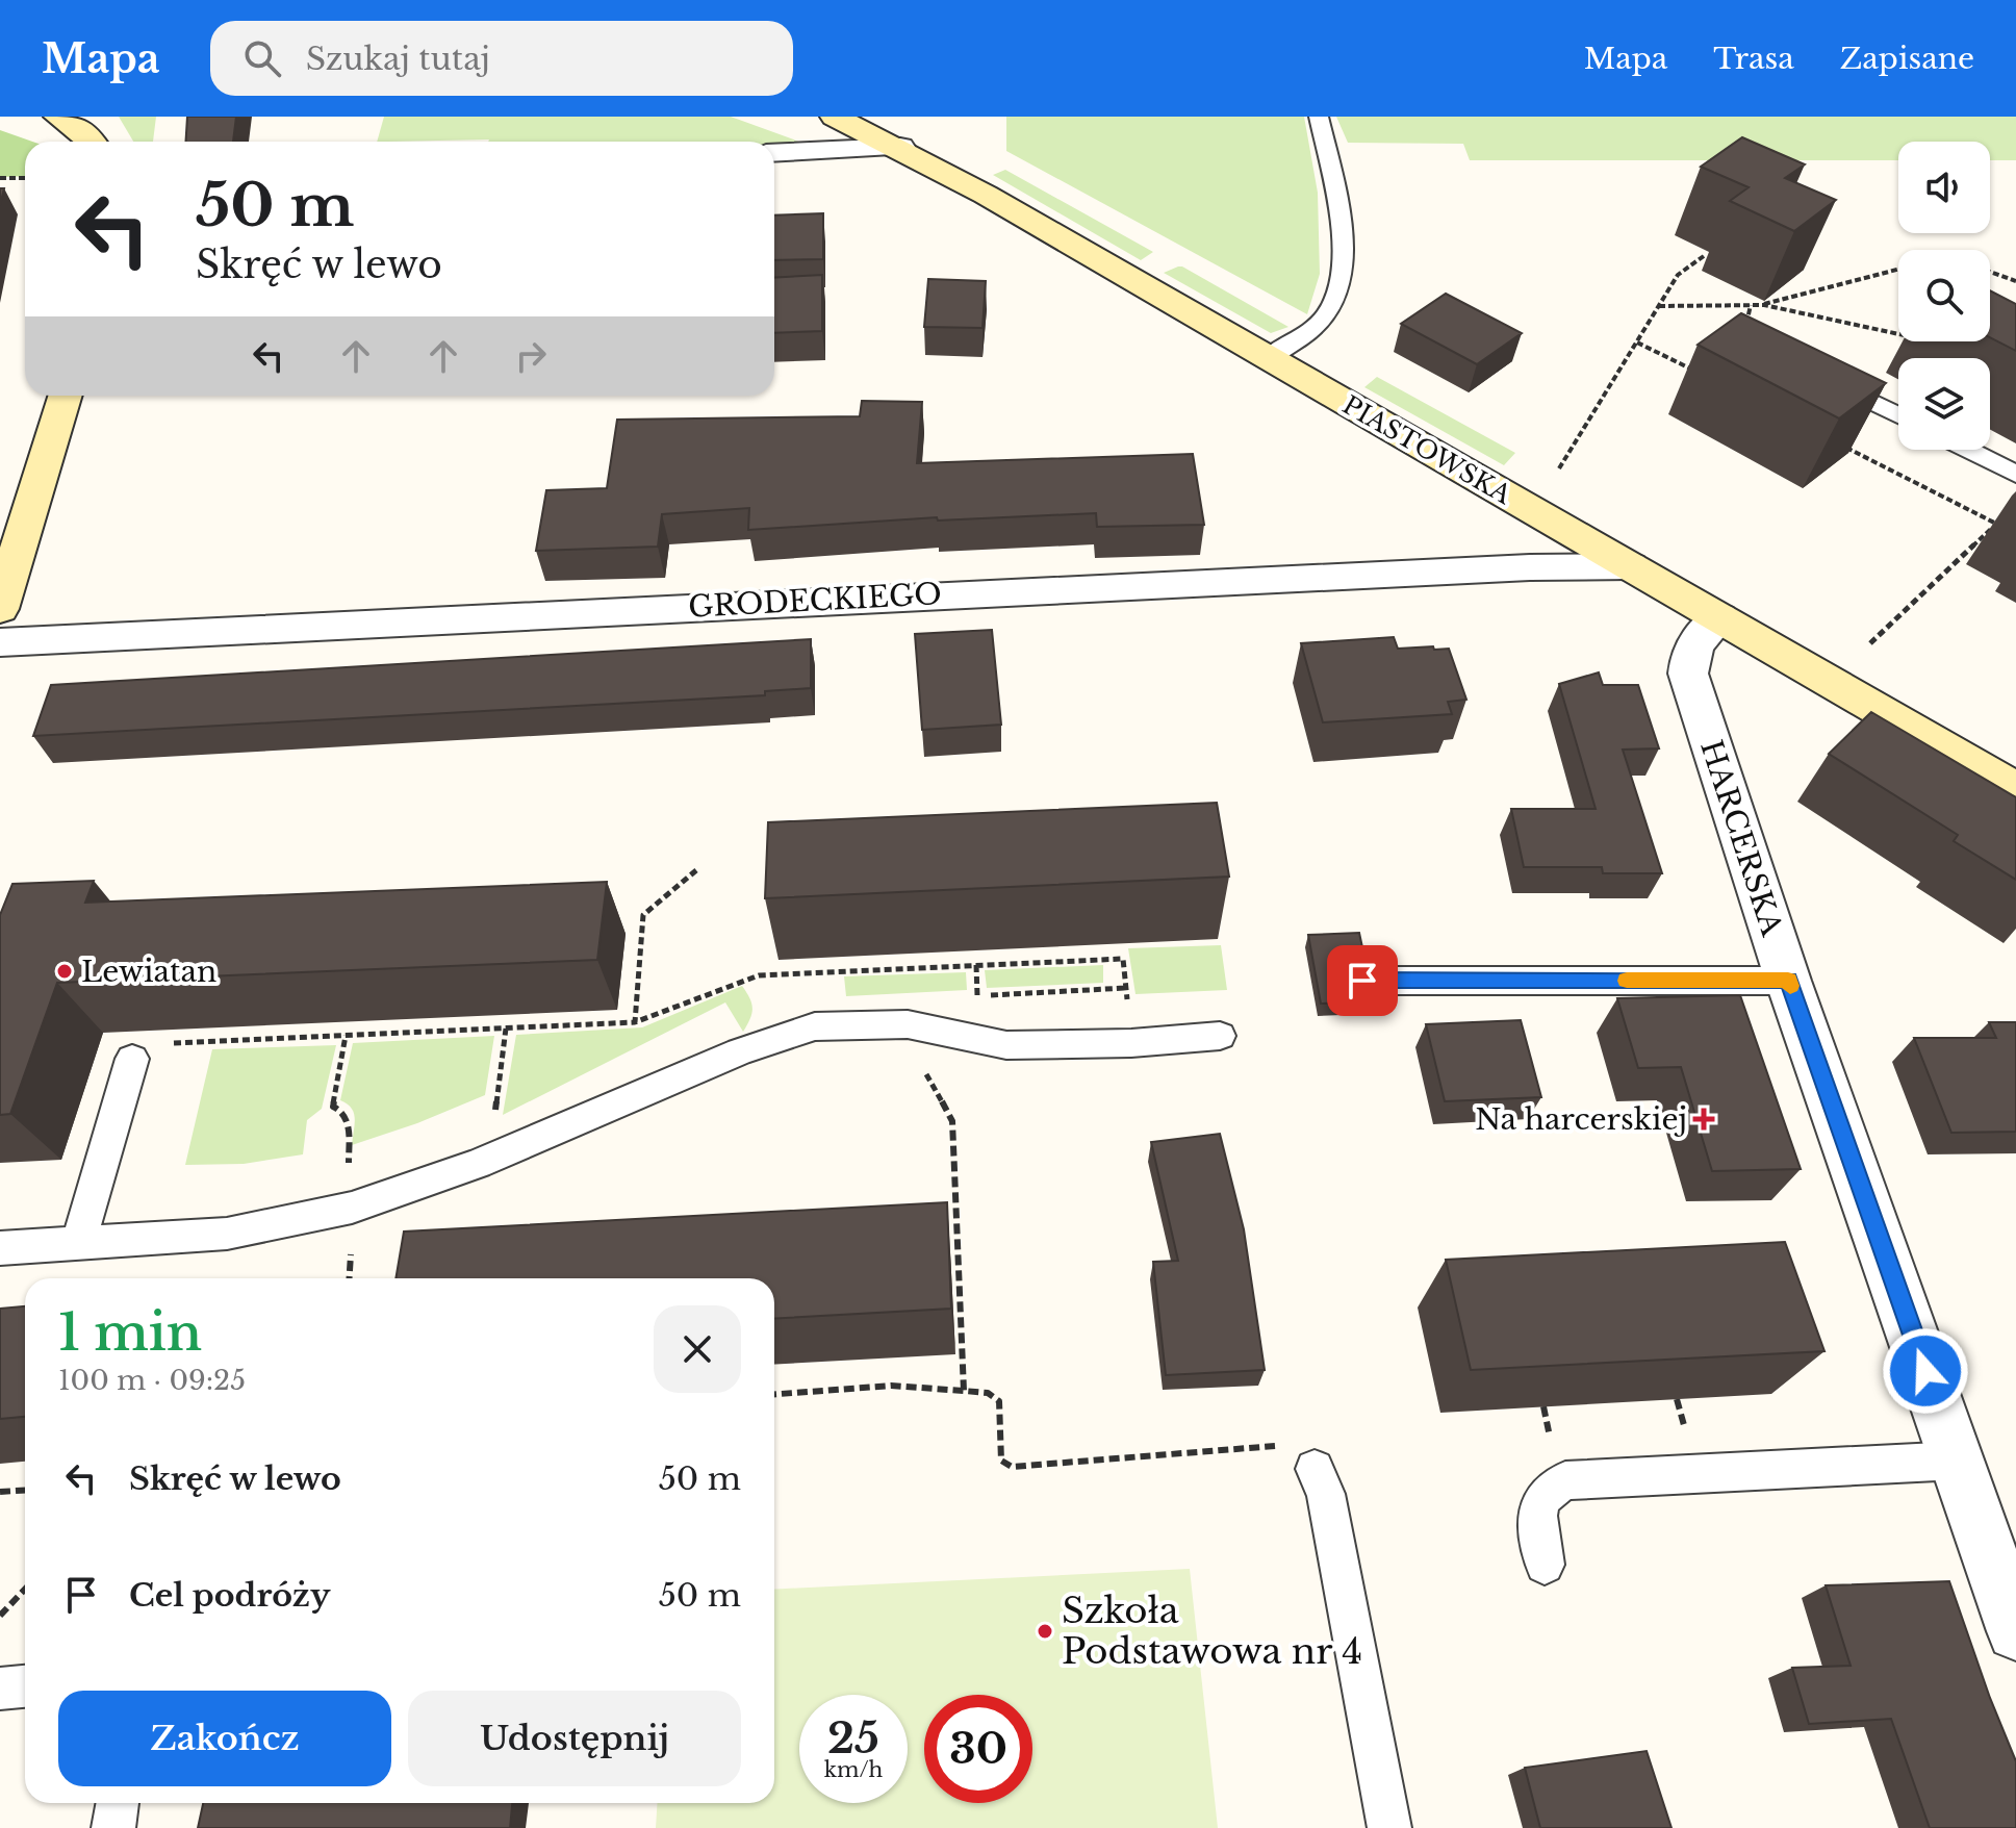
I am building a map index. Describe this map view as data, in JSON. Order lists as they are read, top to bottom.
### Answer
{
  "streets": {
    "street": ["PIASTOWSKA", "GRODECKIEGO", "HARCERSKA"]
  },
  "crossings": [
    ["PIASTOWSKA", "GRODECKIEGO"],
    ["PIASTOWSKA", "HARCERSKA"]
  ],
  "places": {
    "other": ["Lewiatan", "Szkoła Podstawowa nr 4"],
    "health": ["Na harcerskiej"]
  },
  "page": {
    "header": "Mapa",
    "search": "Szukaj tutaj",
    "nav": ["Mapa", "Trasa", "Zapisane"],
    "turn": ["50 m", "Skręć w lewo"],
    "heading": ["1 min", "100 m · 09:25"],
    "list": [
      {
        "name": "Skręć w lewo",
        "value": "50 m"
      },
      {
        "name": "Cel podróży",
        "value": "50 m"
      }
    ],
    "buttons": ["Zakończ", "Udostępnij"],
    "speed": "25 km/h",
    "limit": "30"
  }
}
